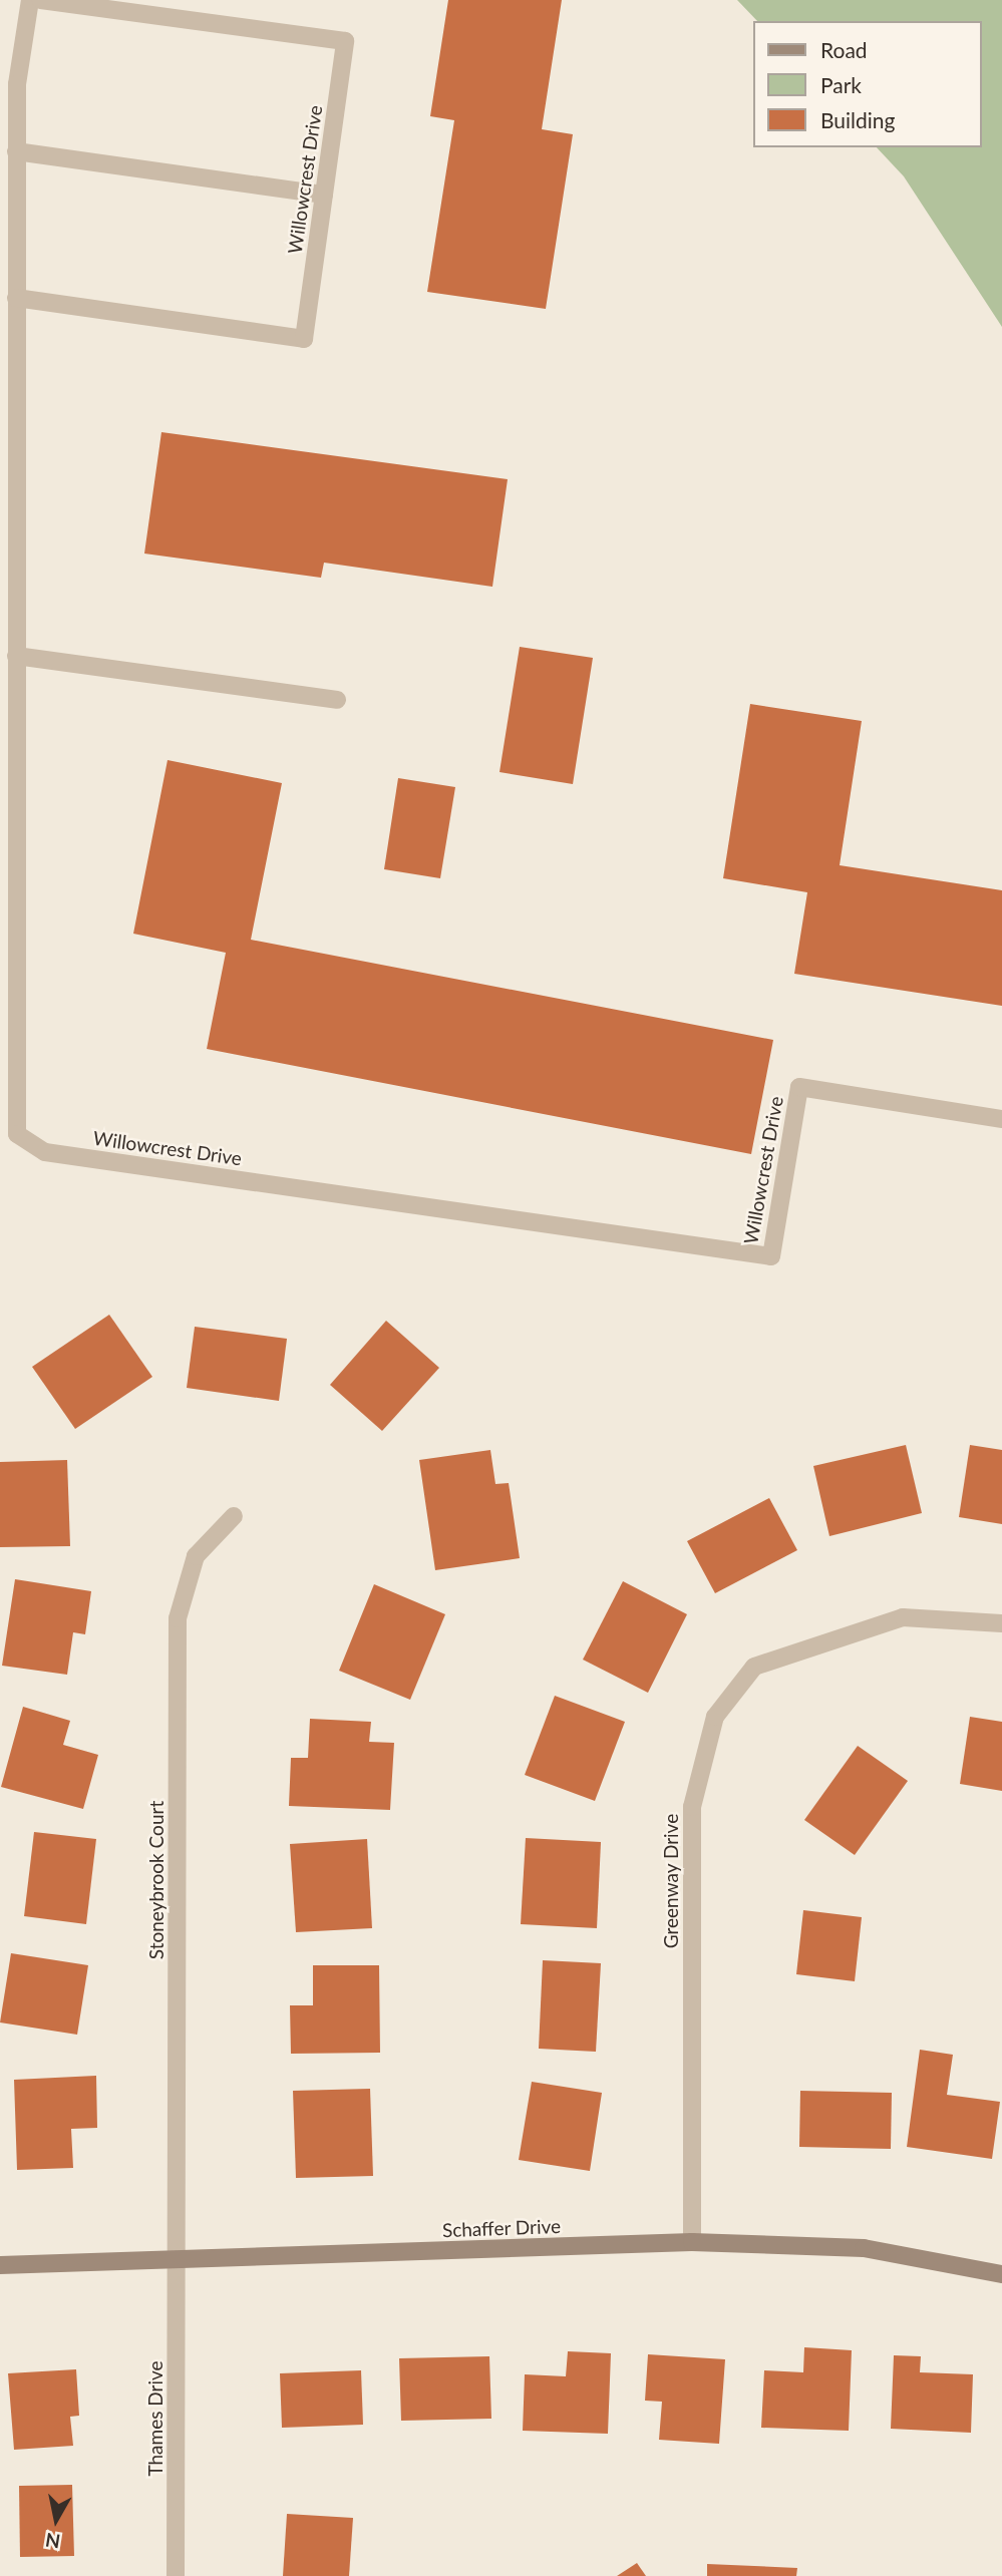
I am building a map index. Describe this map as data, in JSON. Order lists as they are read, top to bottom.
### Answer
{
  "streets": {
    "street": [
      "Willowcrest Drive",
      "Stoneybrook Court",
      "Greenway Drive",
      "Schaffer Drive",
      "Thames Drive"
    ]
  },
  "crossings": [
    ["Stoneybrook Court", "Schaffer Drive"],
    ["Stoneybrook Court", "Thames Drive"],
    ["Greenway Drive", "Schaffer Drive"],
    ["Schaffer Drive", "Thames Drive"]
  ],
  "legend": ["Road", "Park", "Building"],
  "north": "bottom"
}
